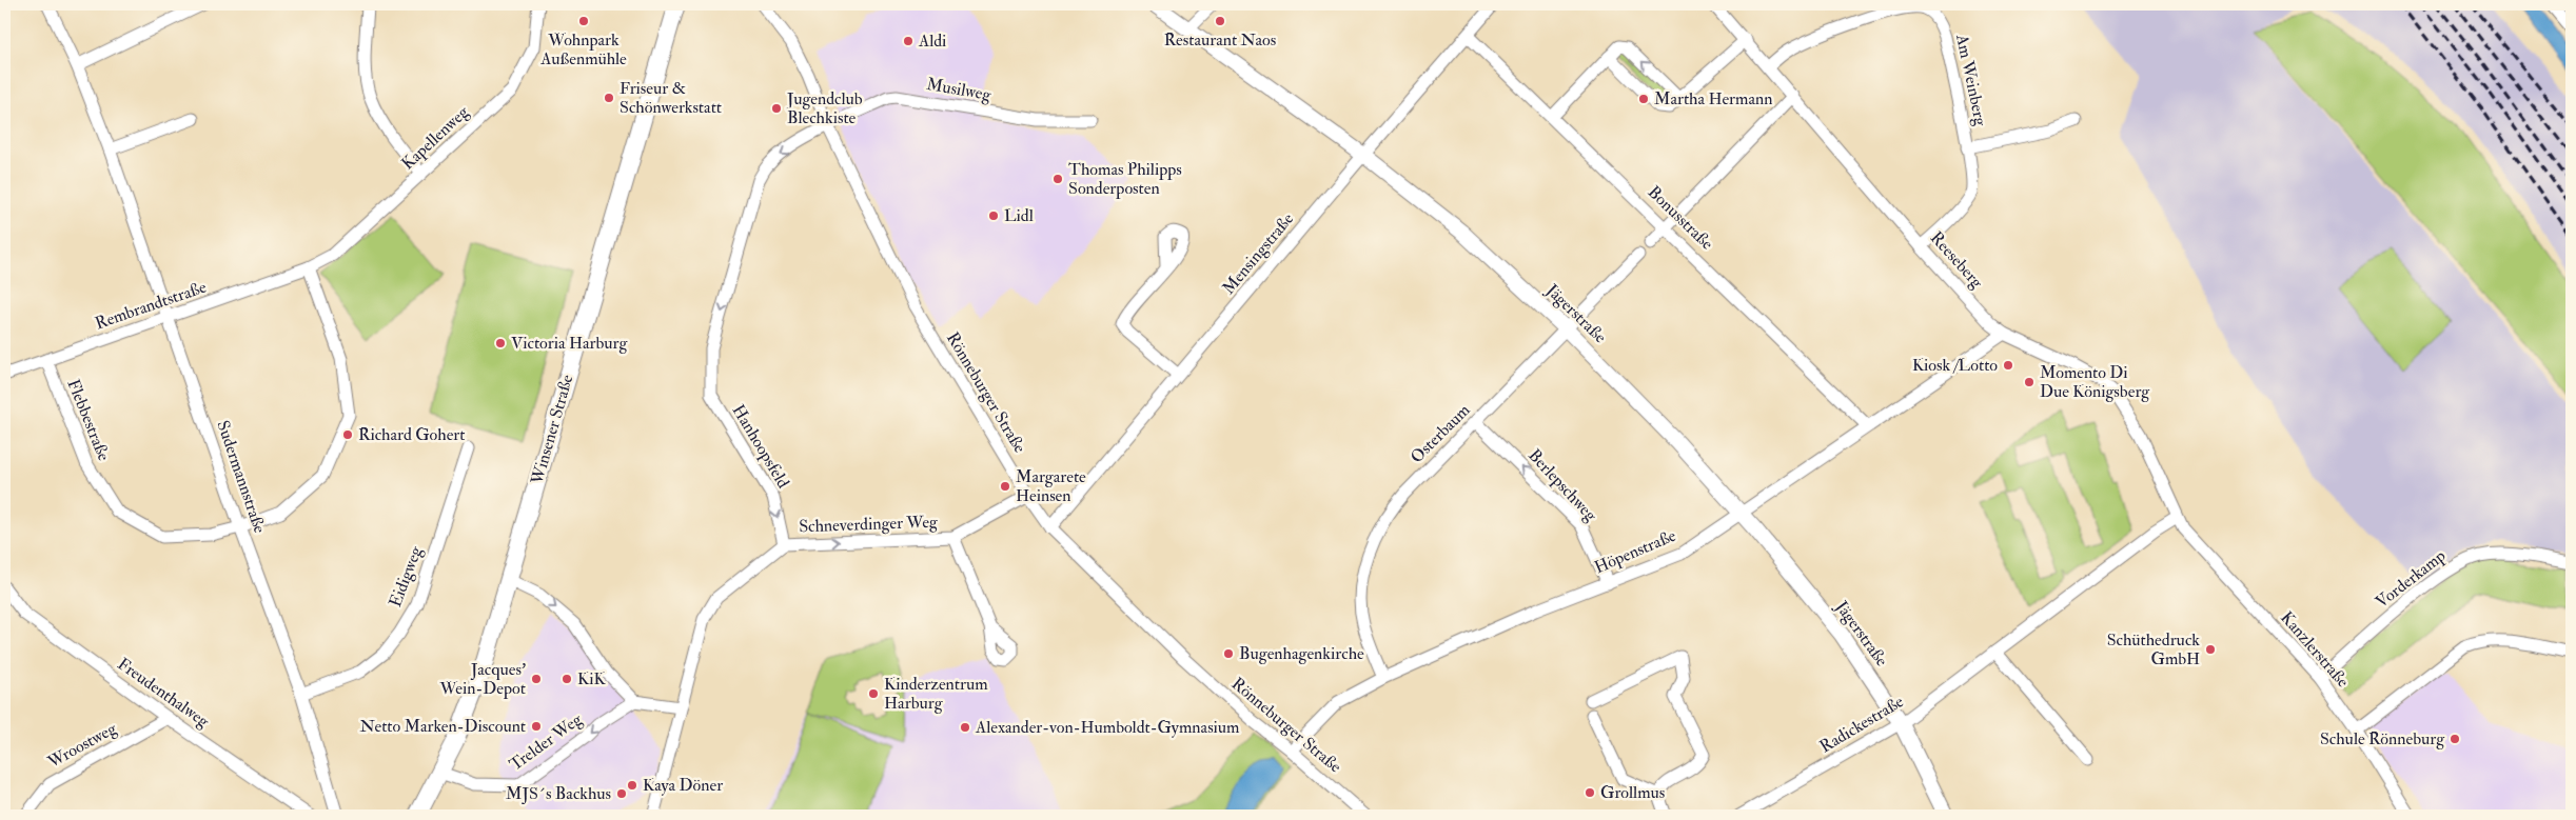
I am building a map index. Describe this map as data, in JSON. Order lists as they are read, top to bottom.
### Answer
{
  "streets": {
    "main road": ["Winsener Straße"],
    "street": [
      "Am Weinberg",
      "Musilweg",
      "Kapellenweg",
      "Bonusstraße",
      "Mensingstraße",
      "Reeseberg",
      "Rembrandtstraße",
      "Jägerstraße",
      "Rönneburger Straße",
      "Flebbestraße",
      "Osterbaum",
      "Hanhoopsfeld",
      "Sudermannstraße",
      "Berlepschweg",
      "Schneverdinger Weg",
      "Höpenstraße",
      "Eidigweg",
      "Vorderkamp",
      "Kanzlerstraße",
      "Freudenthalweg",
      "Radickestraße",
      "Trelder Weg",
      "Wroostweg"
    ]
  },
  "crossings": [
    ["Am Weinberg", "Reeseberg"],
    ["Musilweg", "Rönneburger Straße"],
    ["Musilweg", "Hanhoopsfeld"],
    ["Kapellenweg", "Rembrandtstraße"],
    ["Kapellenweg", "Flebbestraße"],
    ["Bonusstraße", "Mensingstraße"],
    ["Bonusstraße", "Höpenstraße"],
    ["Mensingstraße", "Jägerstraße"],
    ["Mensingstraße", "Rönneburger Straße"],
    ["Reeseberg", "Höpenstraße"],
    ["Reeseberg", "Kanzlerstraße"],
    ["Reeseberg", "Radickestraße"],
    ["Rembrandtstraße", "Flebbestraße"],
    ["Rembrandtstraße", "Sudermannstraße"],
    ["Jägerstraße", "Osterbaum"],
    ["Jägerstraße", "Höpenstraße"],
    ["Jägerstraße", "Radickestraße"],
    ["Rönneburger Straße", "Hanhoopsfeld"],
    ["Rönneburger Straße", "Schneverdinger Weg"],
    ["Rönneburger Straße", "Höpenstraße"],
    ["Flebbestraße", "Sudermannstraße"],
    ["Winsener Straße", "Trelder Weg"],
    ["Osterbaum", "Berlepschweg"],
    ["Osterbaum", "Höpenstraße"],
    ["Hanhoopsfeld", "Schneverdinger Weg"],
    ["Sudermannstraße", "Eidigweg"],
    ["Berlepschweg", "Höpenstraße"],
    ["Vorderkamp", "Kanzlerstraße"],
    ["Kanzlerstraße", "Radickestraße"],
    ["Freudenthalweg", "Wroostweg"]
  ],
  "one_way": [
    "Hanhoopsfeld",
    "Berlepschweg",
    "Schneverdinger Weg",
    "Trelder Weg"
  ],
  "places": [
    "Wohnpark Außenmühle",
    "Restaurant Naos",
    "Aldi",
    "Friseur & Schönwerkstatt",
    "Martha Hermann",
    "Jugendclub Blechkiste",
    "Thomas Philipps Sonderposten",
    "Lidl",
    "Victoria Harburg",
    "Kiosk /Lotto",
    "Momento Di Due Königsberg",
    "Richard Gohert",
    "Margarete Heinsen",
    "Schüthedruck GmbH",
    "Bugenhagenkirche",
    "Jacques' Wein-Depot",
    "KiK",
    "Kinderzentrum Harburg",
    "Netto Marken-Discount",
    "Alexander-von-Humboldt-Gymnasium",
    "Schule Rönneburg",
    "Kaya Döner",
    "Grollmus",
    "MJS´s Backhus"
  ]
}
